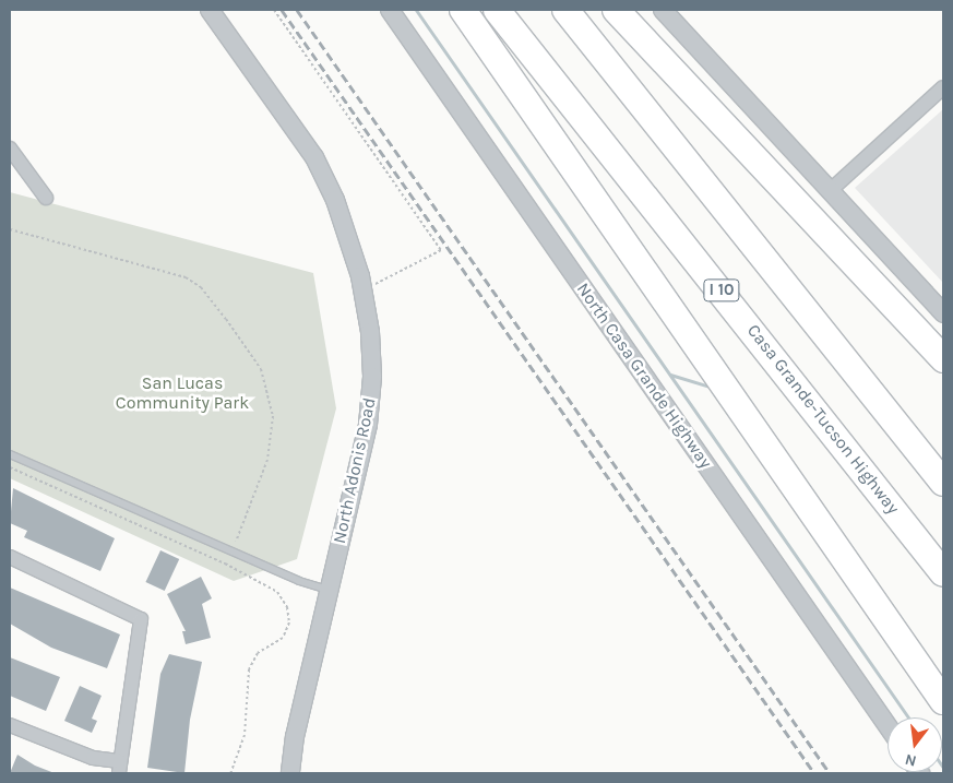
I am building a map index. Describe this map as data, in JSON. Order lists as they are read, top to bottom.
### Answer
{
  "streets": {
    "highway": ["I 10", "Casa Grande-Tucson Highway"],
    "street": ["North Casa Grande Highway", "North Adonis Road"]
  },
  "parks": ["San Lucas Community Park"],
  "north": "bottom"
}
